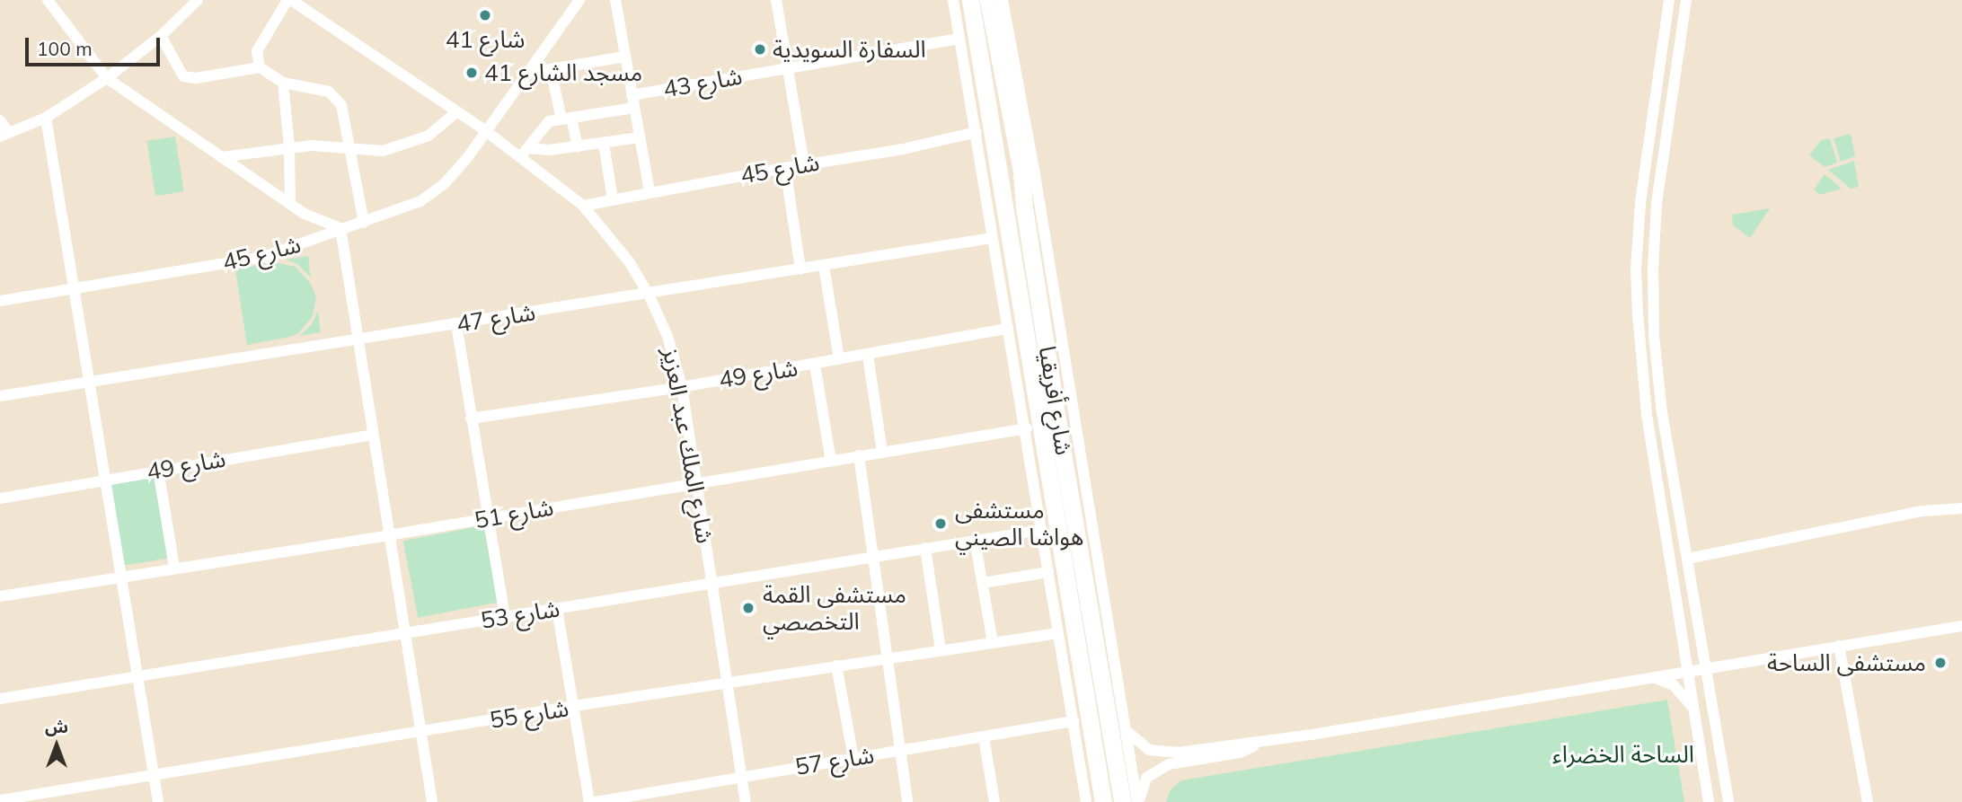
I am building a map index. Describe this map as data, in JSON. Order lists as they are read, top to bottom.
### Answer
{
  "streets": {
    "highway": ["شارع أفريقيا"],
    "street": [
      "شارع 43",
      "شارع 45",
      "شارع 47",
      "شارع 49",
      "شارع الملك عبد العزيز",
      "شارع 51",
      "شارع 53",
      "شارع 55",
      "شارع 57"
    ]
  },
  "crossings": [
    ["شارع 43", "شارع أفريقيا"],
    ["شارع 45", "شارع أفريقيا"],
    ["شارع 45", "شارع الملك عبد العزيز"],
    ["شارع 47", "شارع أفريقيا"],
    ["شارع 47", "شارع الملك عبد العزيز"],
    ["شارع 49", "شارع أفريقيا"],
    ["شارع 49", "شارع الملك عبد العزيز"],
    ["شارع أفريقيا", "شارع 51"],
    ["شارع أفريقيا", "شارع 53"],
    ["شارع أفريقيا", "شارع 55"],
    ["شارع أفريقيا", "شارع 57"],
    ["شارع الملك عبد العزيز", "شارع 51"],
    ["شارع الملك عبد العزيز", "شارع 53"],
    ["شارع الملك عبد العزيز", "شارع 55"],
    ["شارع الملك عبد العزيز", "شارع 57"]
  ],
  "parks": ["الساحة الخضراء"],
  "places": [
    "شارع 41",
    "السفارة السويدية",
    "مسجد الشارع 41",
    "مستشفى هواشا الصيني",
    "مستشفى القمة التخصصي",
    "مستشفى الساحة"
  ],
  "scale_bar": "100 m",
  "north": "top"
}
